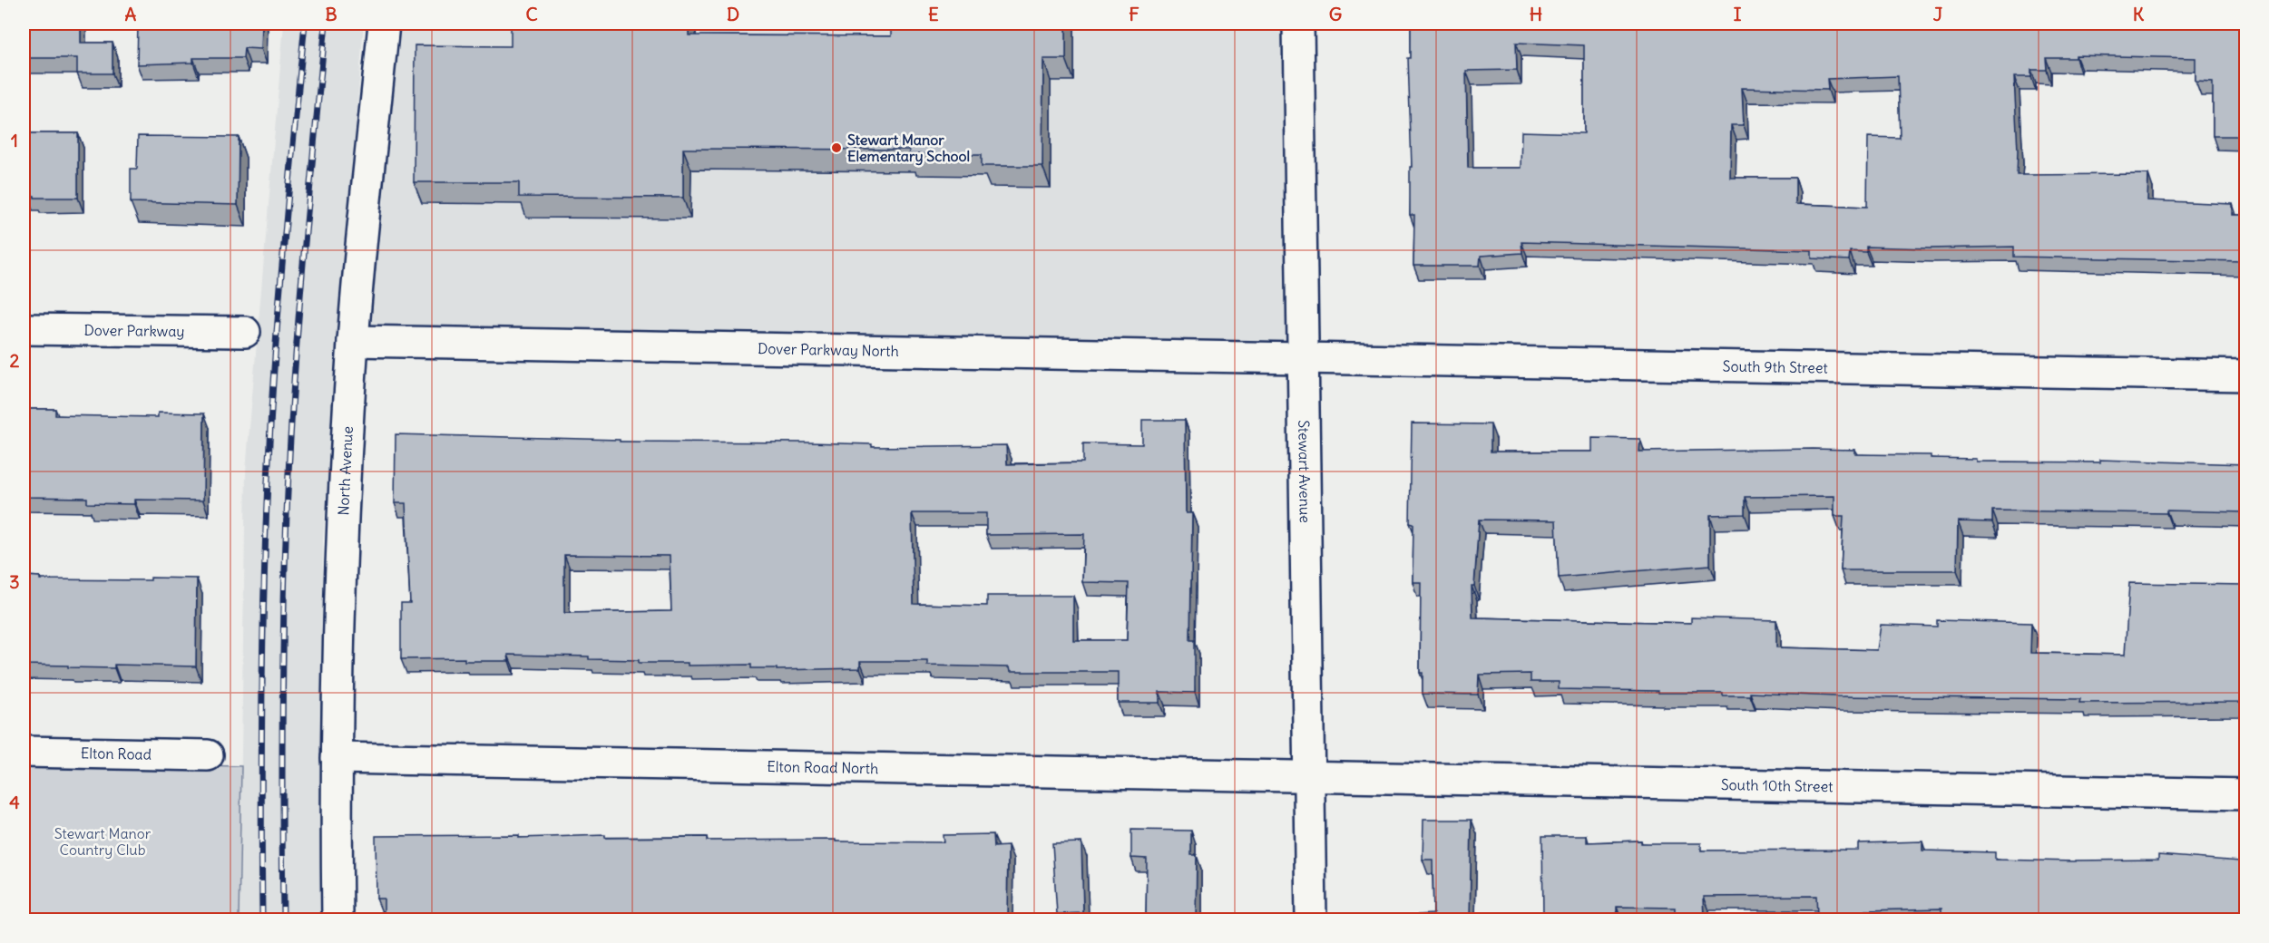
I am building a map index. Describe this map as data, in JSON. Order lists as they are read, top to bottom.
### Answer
{
  "streets": {
    "street": [
      "Dover Parkway",
      "Dover Parkway North",
      "South 9th Street",
      "North Avenue",
      "Stewart Avenue",
      "Elton Road",
      "Elton Road North",
      "South 10th Street"
    ]
  },
  "crossings": [
    ["Dover Parkway North", "South 9th Street"],
    ["Dover Parkway North", "North Avenue"],
    ["Dover Parkway North", "Stewart Avenue"],
    ["South 9th Street", "Stewart Avenue"],
    ["North Avenue", "Elton Road North"],
    ["Stewart Avenue", "Elton Road North"],
    ["Stewart Avenue", "South 10th Street"],
    ["Elton Road North", "South 10th Street"]
  ],
  "parks": ["Stewart Manor Country Club"],
  "places": ["Stewart Manor Elementary School"],
  "grid": {
    "columns": [
      "A",
      "B",
      "C",
      "D",
      "E",
      "F",
      "G",
      "H",
      "I",
      "J",
      "K"
    ],
    "rows": [
      "1",
      "2",
      "3",
      "4"
    ]
  }
}
